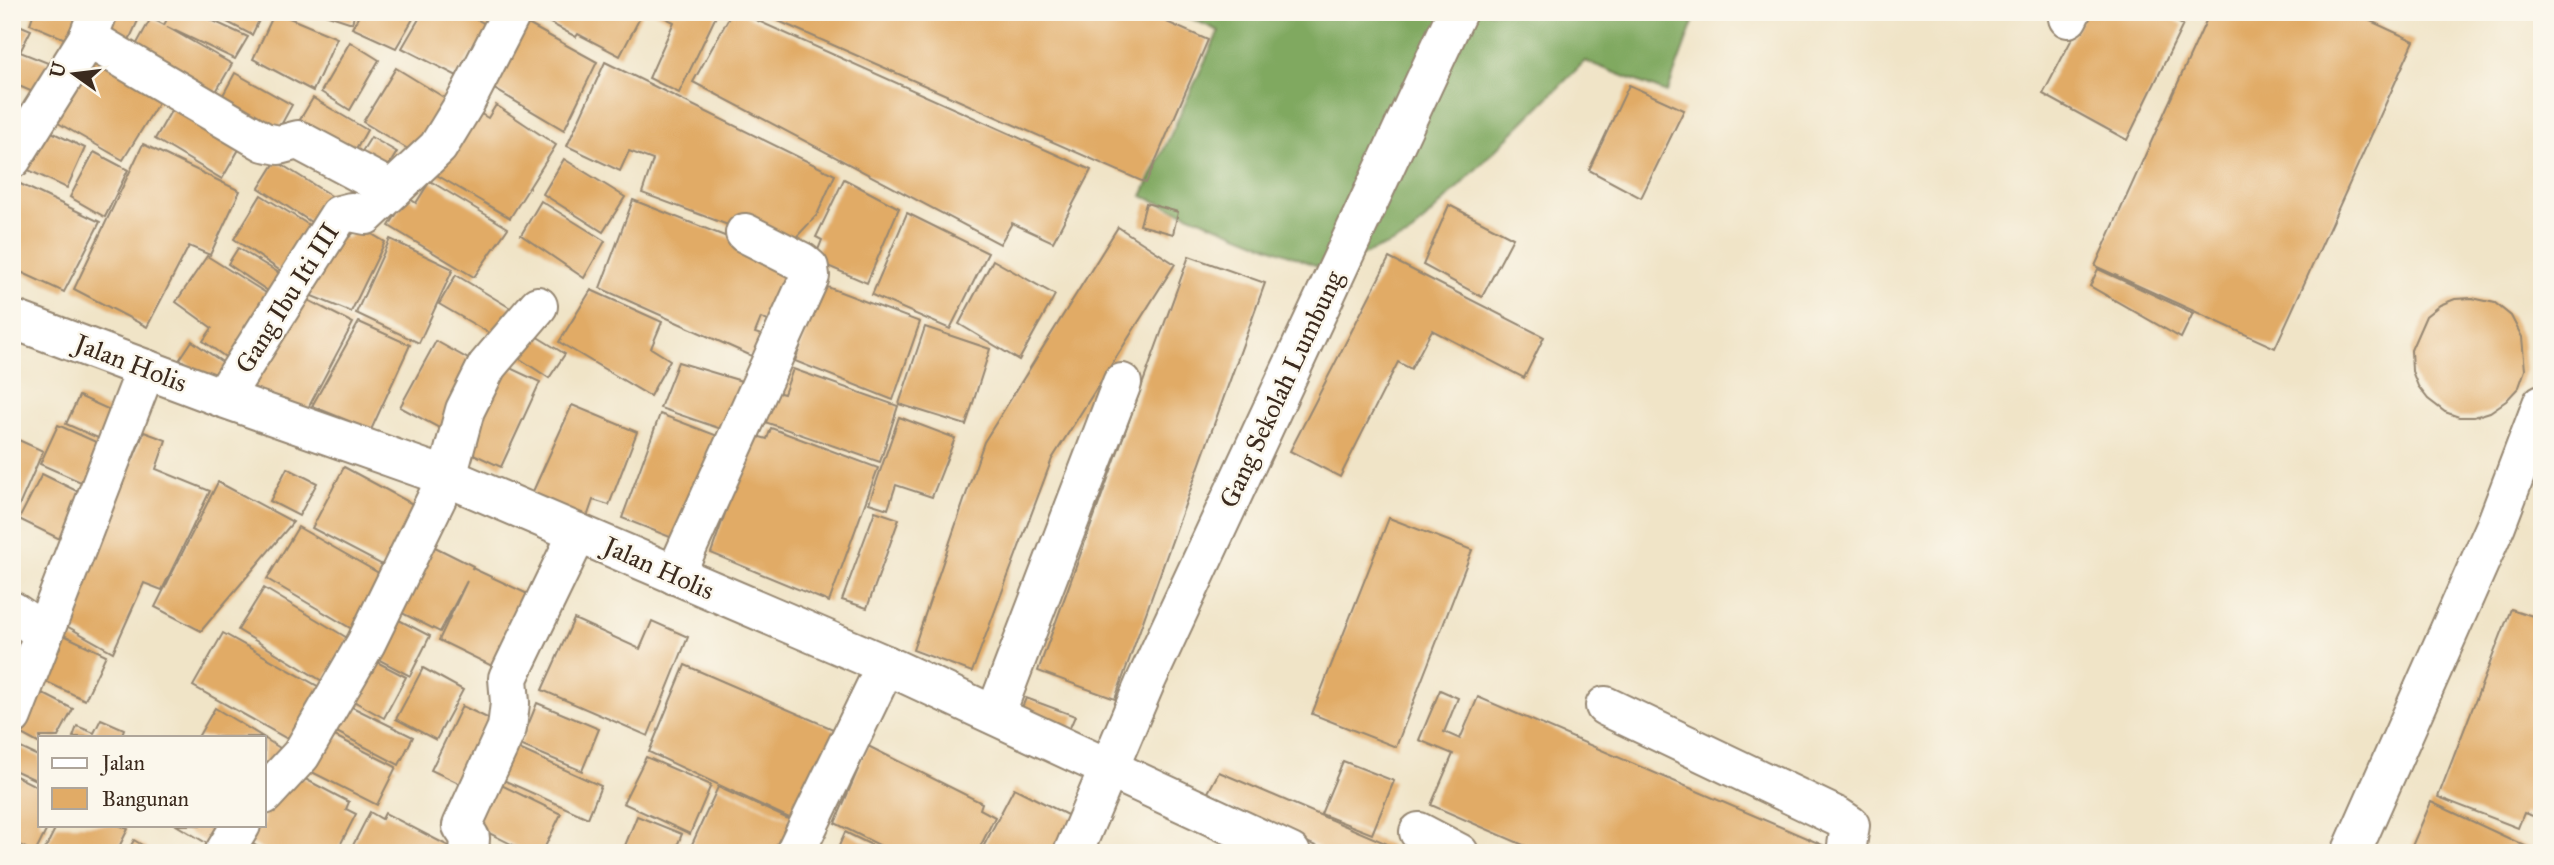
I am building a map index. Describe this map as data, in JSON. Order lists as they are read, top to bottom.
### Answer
{
  "streets": {
    "street": ["Gang Ibu Iti III", "Jalan Holis", "Gang Sekolah Lumbung"]
  },
  "crossings": [
    ["Gang Ibu Iti III", "Jalan Holis"],
    ["Jalan Holis", "Gang Sekolah Lumbung"]
  ],
  "legend": ["Jalan", "Bangunan"],
  "north": "left"
}
